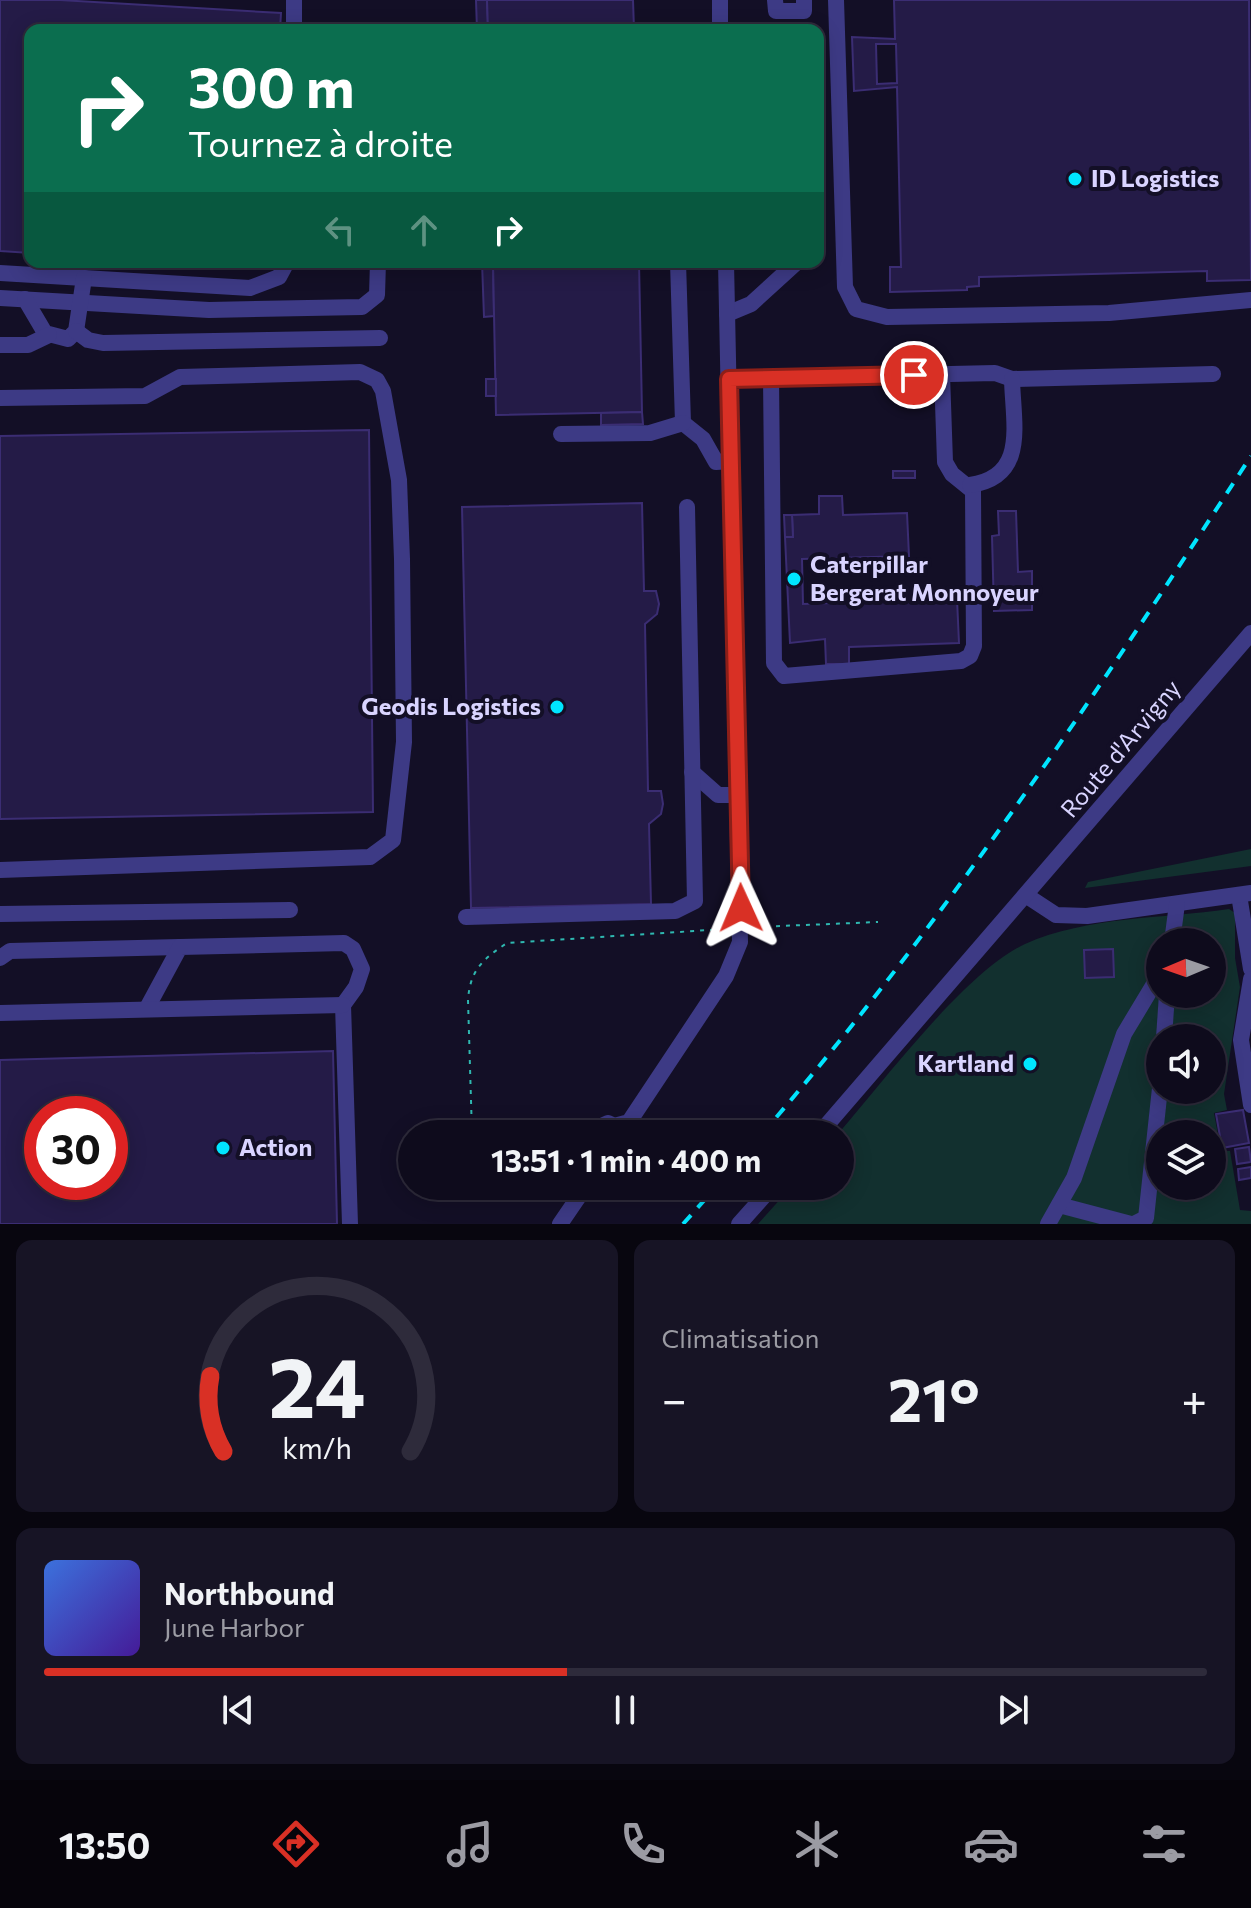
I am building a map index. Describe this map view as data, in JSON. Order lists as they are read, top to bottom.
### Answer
{
  "streets": {
    "street": ["Route d'Arvigny"]
  },
  "places": [
    "ID Logistics",
    "Caterpillar Bergerat Monnoyeur",
    "Geodis Logistics",
    "Kartland",
    "Action"
  ],
  "north": "left",
  "page": {
    "turn": ["300 m", "Tournez à droite"],
    "limit": "30",
    "trip": "13:51 · 1 min · 400 m",
    "tile": "Climatisation",
    "heat": ["−", "21°", "+"],
    "song": ["Northbound", "June Harbor"],
    "tabs": "13:50",
    "gauge": ["24", "km/h"]
  }
}
